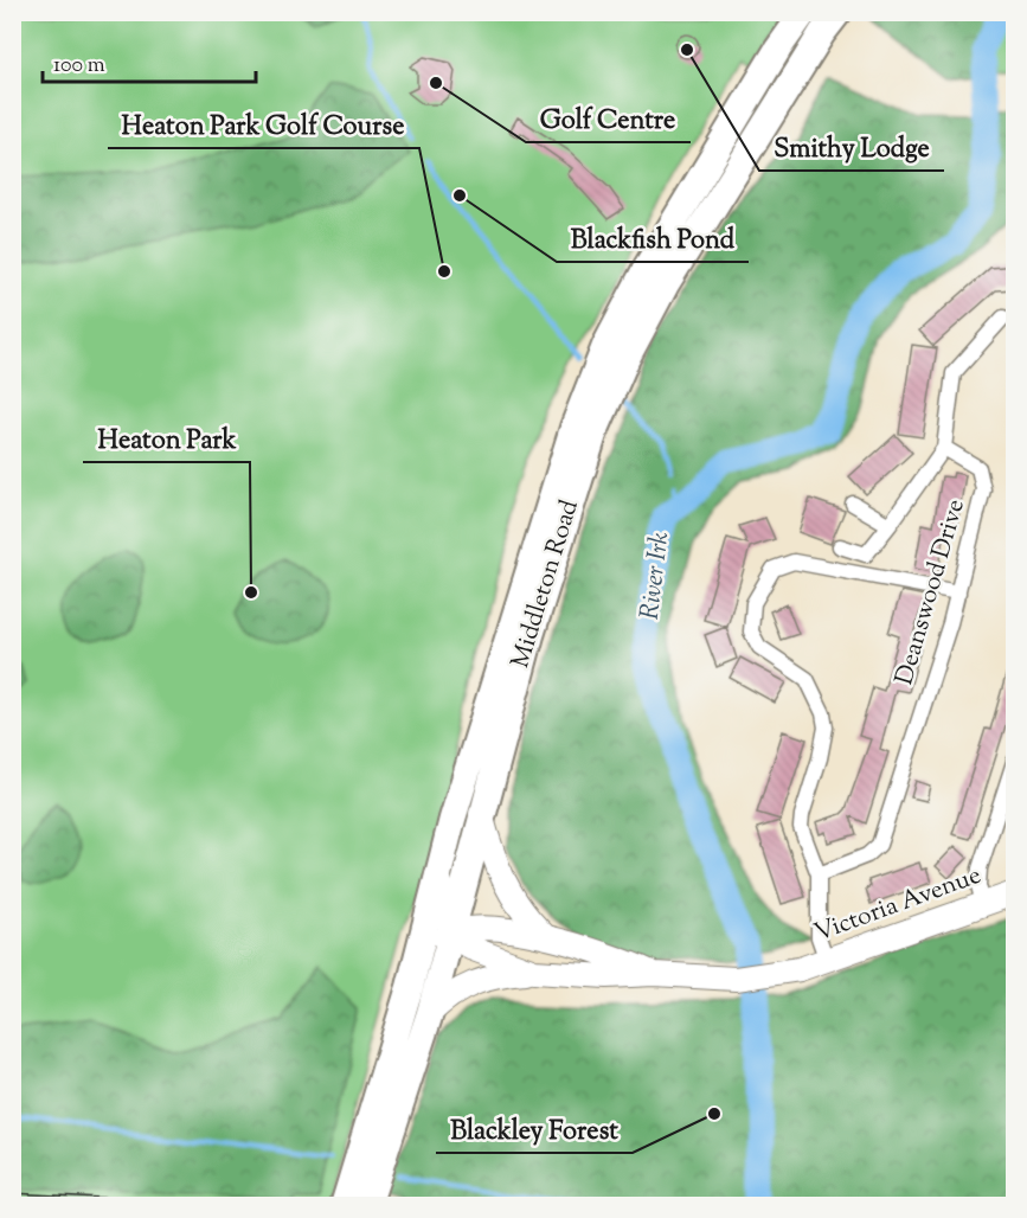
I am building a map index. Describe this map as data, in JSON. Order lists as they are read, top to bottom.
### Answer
{
  "streets": {
    "highway": ["Middleton Road"],
    "main road": ["Victoria Avenue"],
    "street": ["Deanswood Drive"]
  },
  "water": ["River Irk"],
  "places": [
    "Smithy Lodge",
    "Golf Centre",
    "Blackfish Pond",
    "Heaton Park Golf Course",
    "Heaton Park",
    "Blackley Forest"
  ],
  "scale_bar": "100 m"
}
